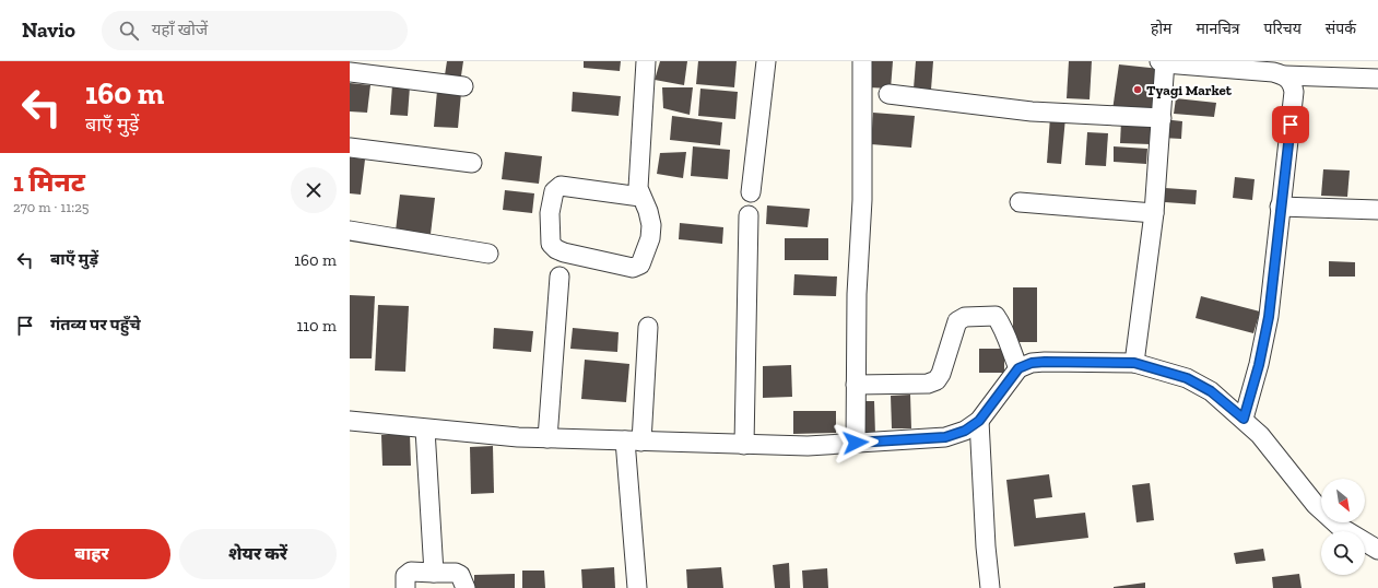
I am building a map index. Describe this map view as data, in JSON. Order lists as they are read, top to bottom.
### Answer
{
  "places": ["Tyagi Market"],
  "north": "bottom right",
  "page": {
    "header": "Navio",
    "search": "यहाँ खोजें",
    "nav": [
      "होम",
      "मानचित्र",
      "परिचय",
      "संपर्क"
    ],
    "turn": ["160 m", "बाएँ मुड़ें"],
    "heading": ["1 मिनट", "270 m · 11:25"],
    "list": [
      {
        "name": "बाएँ मुड़ें",
        "value": "160 m"
      },
      {
        "name": "गंतव्य पर पहुँचे",
        "value": "110 m"
      }
    ],
    "buttons": ["बाहर", "शेयर करें"]
  }
}
